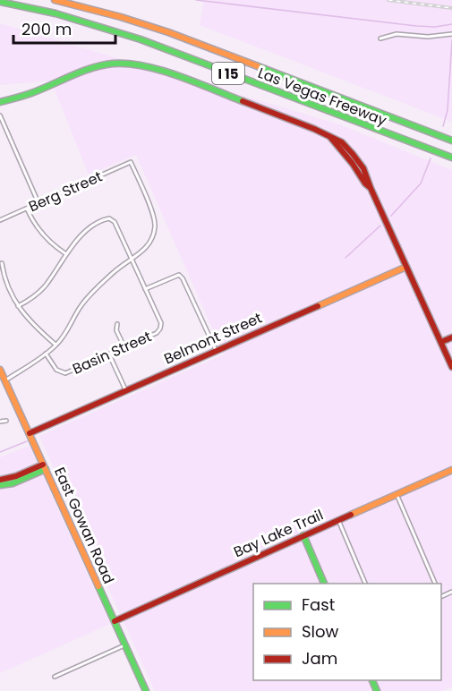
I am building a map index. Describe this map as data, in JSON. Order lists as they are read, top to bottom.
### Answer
{
  "streets": {
    "main road": [
      "I 15",
      "Las Vegas Freeway",
      "Belmont Street",
      "East Gowan Road",
      "Bay Lake Trail"
    ],
    "street": ["Berg Street", "Basin Street"]
  },
  "crossings": [
    ["Belmont Street", "East Gowan Road"],
    ["East Gowan Road", "Bay Lake Trail"]
  ],
  "legend": ["Fast", "Slow", "Jam"],
  "scale_bar": "200 m"
}
